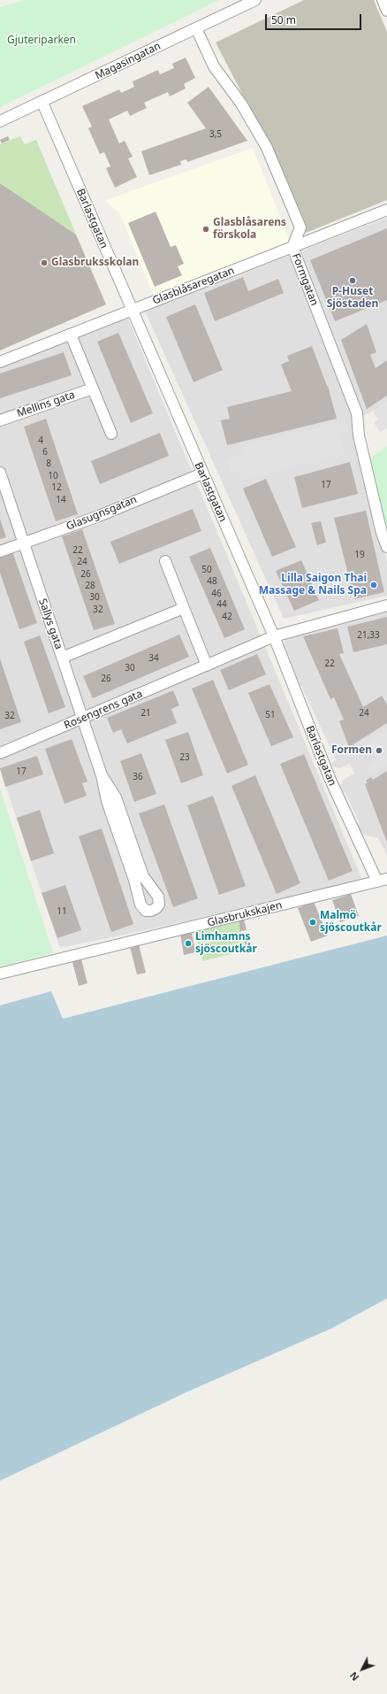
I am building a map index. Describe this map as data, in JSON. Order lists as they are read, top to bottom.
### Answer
{
  "streets": {
    "street": [
      "Magasingatan",
      "Barlastgatan",
      "Formgatan",
      "Glasblåsaregatan",
      "Mellins gata",
      "Glasugnsgatan",
      "Sallys gata",
      "Rosengrens gata",
      "Glasbrukskajen"
    ]
  },
  "crossings": [
    ["Magasingatan", "Barlastgatan"],
    ["Magasingatan", "Formgatan"],
    ["Barlastgatan", "Glasblåsaregatan"],
    ["Barlastgatan", "Glasugnsgatan"],
    ["Barlastgatan", "Rosengrens gata"],
    ["Barlastgatan", "Glasbrukskajen"],
    ["Formgatan", "Glasblåsaregatan"],
    ["Glasugnsgatan", "Sallys gata"],
    ["Sallys gata", "Rosengrens gata"]
  ],
  "parks": ["Gjuteriparken"],
  "places": [
    "Glasblåsarens förskola",
    "Glasbruksskolan",
    "P-Huset Sjöstaden",
    "Lilla Saigon Thai Massage & Nails Spa",
    "Formen",
    "Malmö sjöscoutkår",
    "Limhamns sjöscoutkår"
  ],
  "house_numbers": [
    "3,5",
    "4",
    "6",
    "8",
    "10",
    "17",
    "12",
    "14",
    "22",
    "19",
    "24",
    "50",
    "26",
    "48",
    "28",
    "46",
    "30",
    "44",
    "32",
    "42",
    "21,33",
    "34",
    "22",
    "30",
    "26",
    "21",
    "24",
    "51",
    "32",
    "23",
    "17",
    "36",
    "11"
  ],
  "scale_bar": "50 m",
  "north": "bottom left"
}
